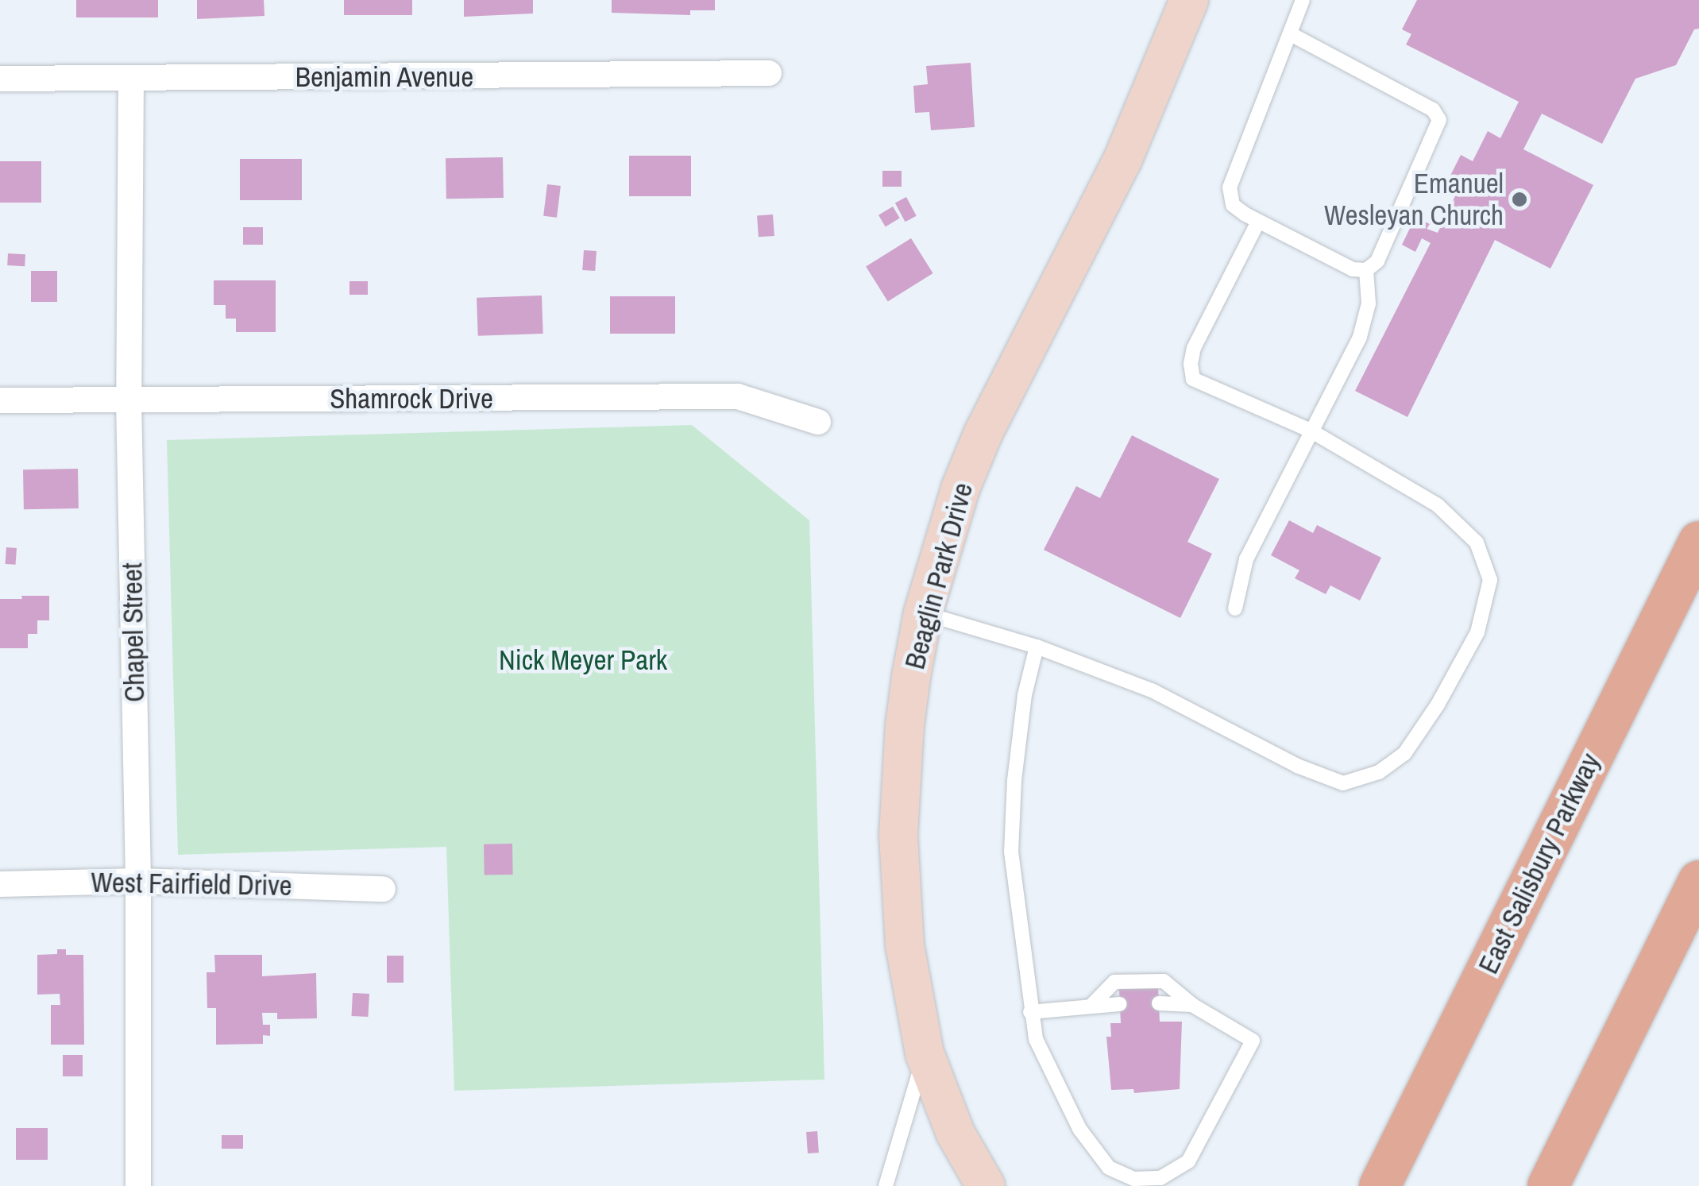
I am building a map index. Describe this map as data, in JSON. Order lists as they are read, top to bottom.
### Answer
{
  "streets": {
    "main road": ["Beaglin Park Drive", "East Salisbury Parkway"],
    "street": [
      "Benjamin Avenue",
      "Shamrock Drive",
      "Chapel Street",
      "West Fairfield Drive"
    ]
  },
  "crossings": [
    ["Benjamin Avenue", "Chapel Street"],
    ["Shamrock Drive", "Chapel Street"],
    ["Chapel Street", "West Fairfield Drive"]
  ],
  "parks": ["Nick Meyer Park"],
  "places": ["Emanuel Wesleyan Church"]
}
